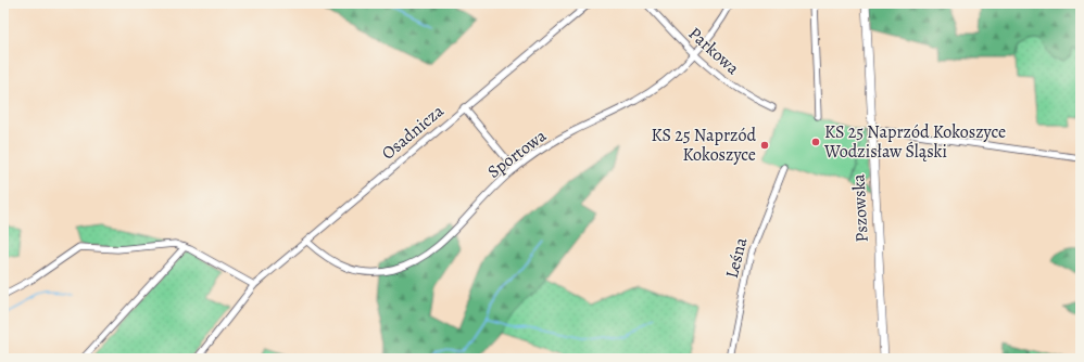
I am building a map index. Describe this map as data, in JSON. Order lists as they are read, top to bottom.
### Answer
{
  "streets": {
    "main road": ["Pszowska"],
    "street": [
      "Parkowa",
      "Osadnicza",
      "Sportowa",
      "Leśna"
    ]
  },
  "crossings": [
    ["Parkowa", "Sportowa"],
    ["Osadnicza", "Sportowa"]
  ],
  "places": ["KS 25 Naprzód Kokoszyce Wodzisław Śląski", "KS 25 Naprzód Kokoszyce"]
}
